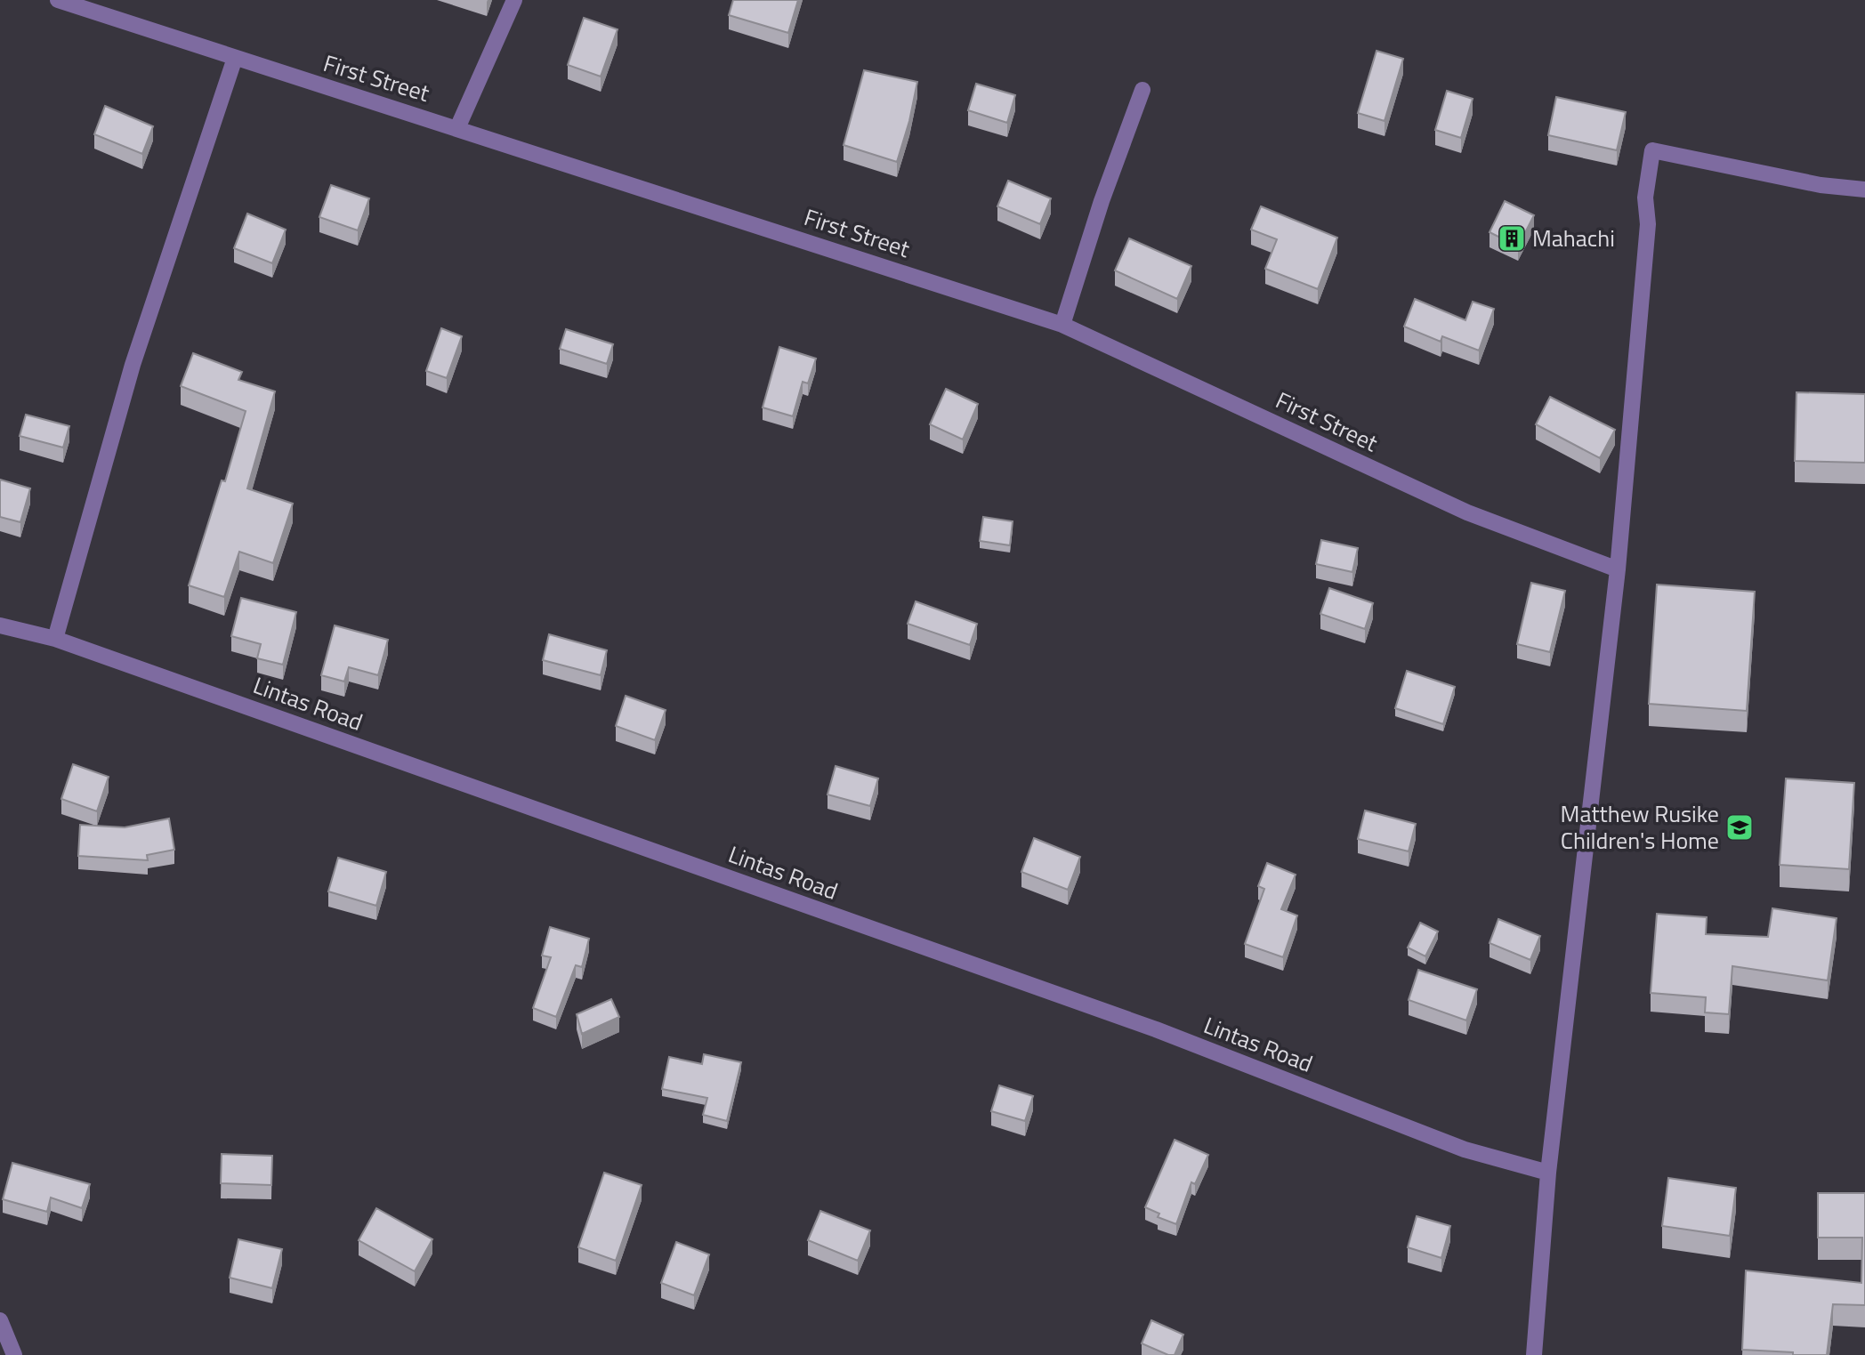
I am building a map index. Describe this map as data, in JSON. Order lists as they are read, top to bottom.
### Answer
{
  "streets": {
    "street": ["First Street", "Lintas Road"]
  },
  "places": {
    "building": ["Mahachi"],
    "school or university": ["Matthew Rusike Children's Home"]
  }
}
